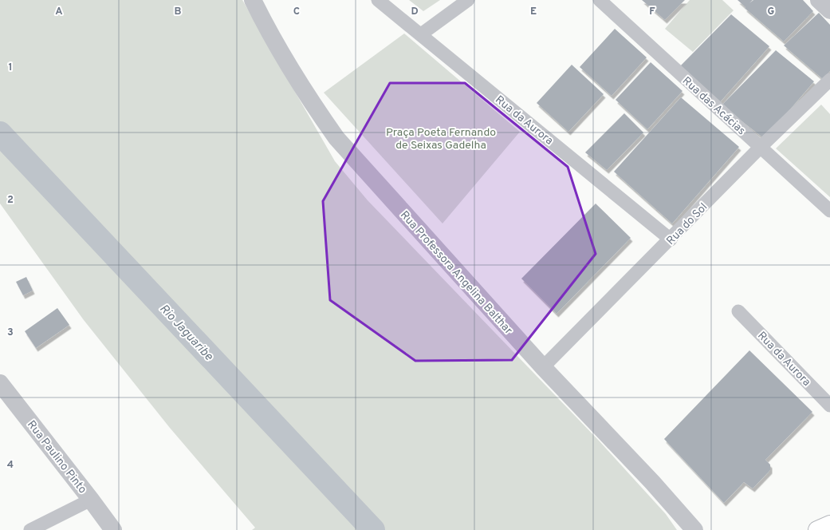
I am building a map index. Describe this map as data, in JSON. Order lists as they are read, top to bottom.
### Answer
{
  "streets": {
    "street": [
      "Rua das Acácias",
      "Rua da Aurora",
      "Rua do Sol",
      "Rua Professora Angelina Balthar",
      "Rua Paulino Pinto"
    ]
  },
  "crossings": [
    ["Rua das Acácias", "Rua do Sol"],
    ["Rua da Aurora", "Rua do Sol"],
    ["Rua do Sol", "Rua Professora Angelina Balthar"]
  ],
  "water": ["Rio Jaguaribe"],
  "parks": ["Praça Poeta Fernando de Seixas Gadelha"],
  "grid": {
    "columns": [
      "A",
      "B",
      "C",
      "D",
      "E",
      "F",
      "G"
    ],
    "rows": [
      "1",
      "2",
      "3",
      "4"
    ]
  }
}
